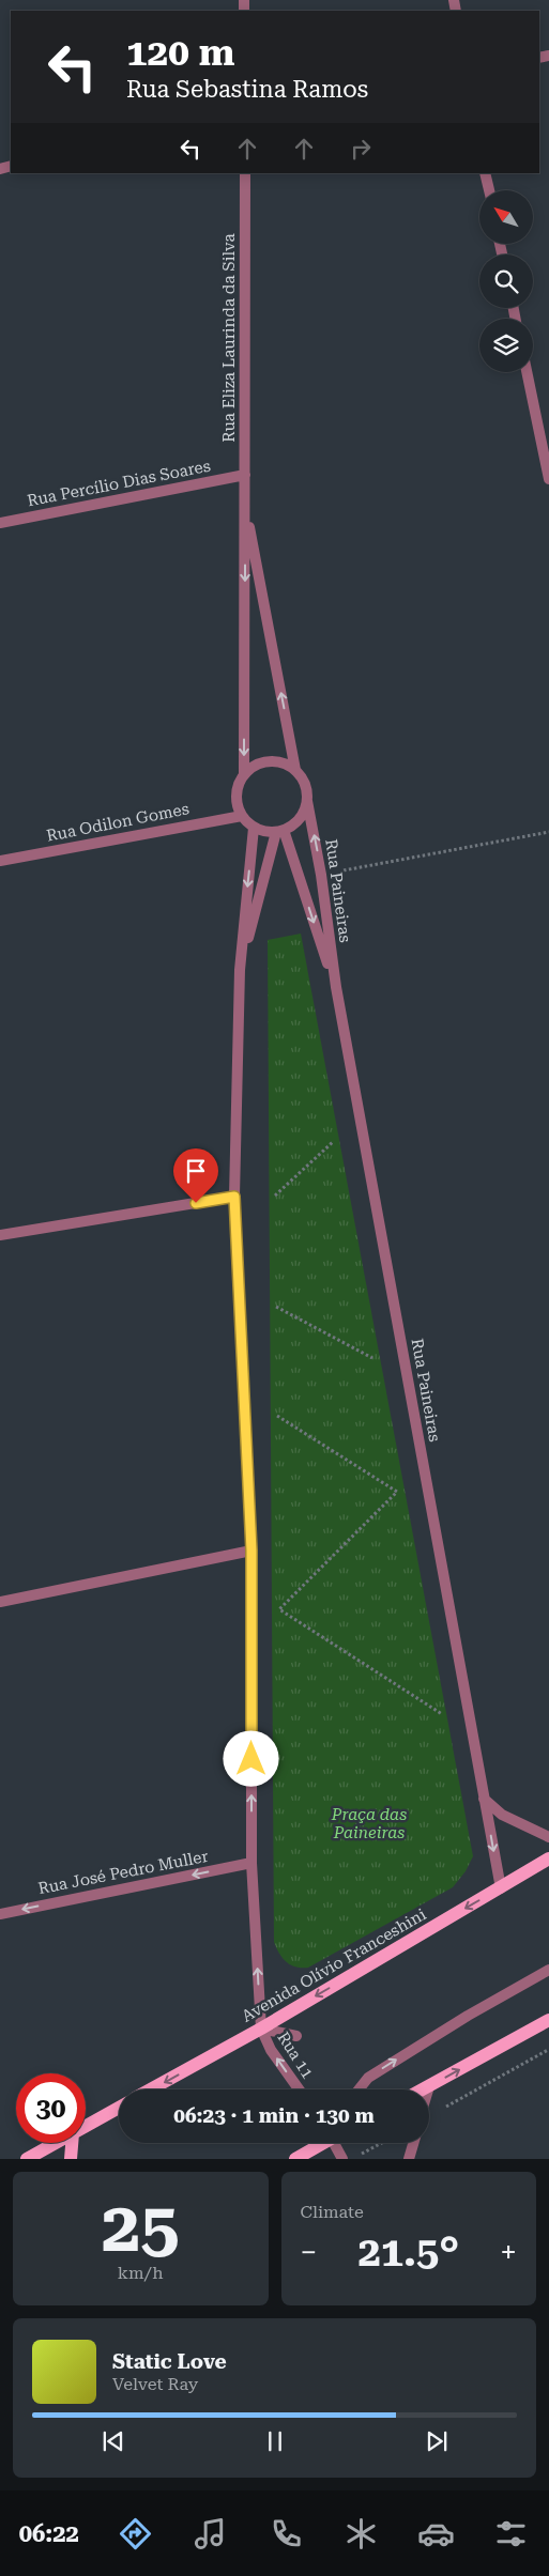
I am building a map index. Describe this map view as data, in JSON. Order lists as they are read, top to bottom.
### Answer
{
  "streets": {
    "main road": ["Avenida Olívio Franceshini"],
    "street": [
      "Rua Eliza Laurinda da Silva",
      "Rua Percílio Dias Soares",
      "Rua Odilon Gomes",
      "Rua Paineiras",
      "Rua José Pedro Muller",
      "Rua 11"
    ]
  },
  "crossings": [
    ["Rua Eliza Laurinda da Silva", "Rua Percílio Dias Soares"],
    ["Rua Eliza Laurinda da Silva", "Rua Odilon Gomes"],
    ["Rua Eliza Laurinda da Silva", "Rua Paineiras"],
    ["Rua Odilon Gomes", "Rua Paineiras"],
    ["Rua Paineiras", "Avenida Olívio Franceshini"],
    ["Avenida Olívio Franceshini", "Rua 11"]
  ],
  "one_way": ["Rua José Pedro Muller", "Avenida Olívio Franceshini", "Rua 11"],
  "parks": ["Praça das Paineiras"],
  "north": "top left",
  "page": {
    "turn": ["120 m", "Rua Sebastina Ramos"],
    "limit": "30",
    "trip": "06:23 · 1 min · 130 m",
    "tile": [
      ["25", "km/h"],
      "Climate"
    ],
    "heat": ["−", "21.5°", "+"],
    "song": ["Static Love", "Velvet Ray"],
    "tabs": "06:22"
  }
}
